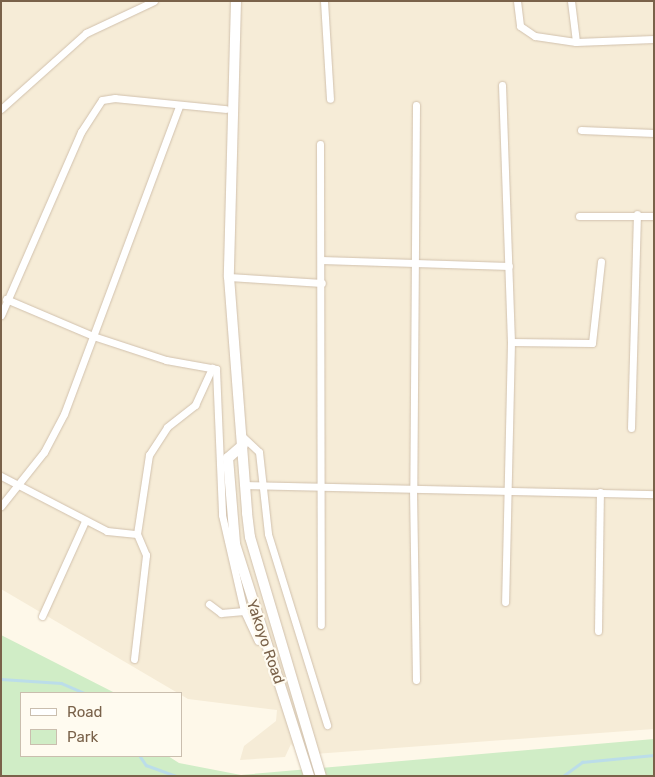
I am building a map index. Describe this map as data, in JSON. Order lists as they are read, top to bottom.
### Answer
{
  "streets": {
    "main road": ["Yakoyo Road"]
  },
  "legend": ["Road", "Park"]
}
